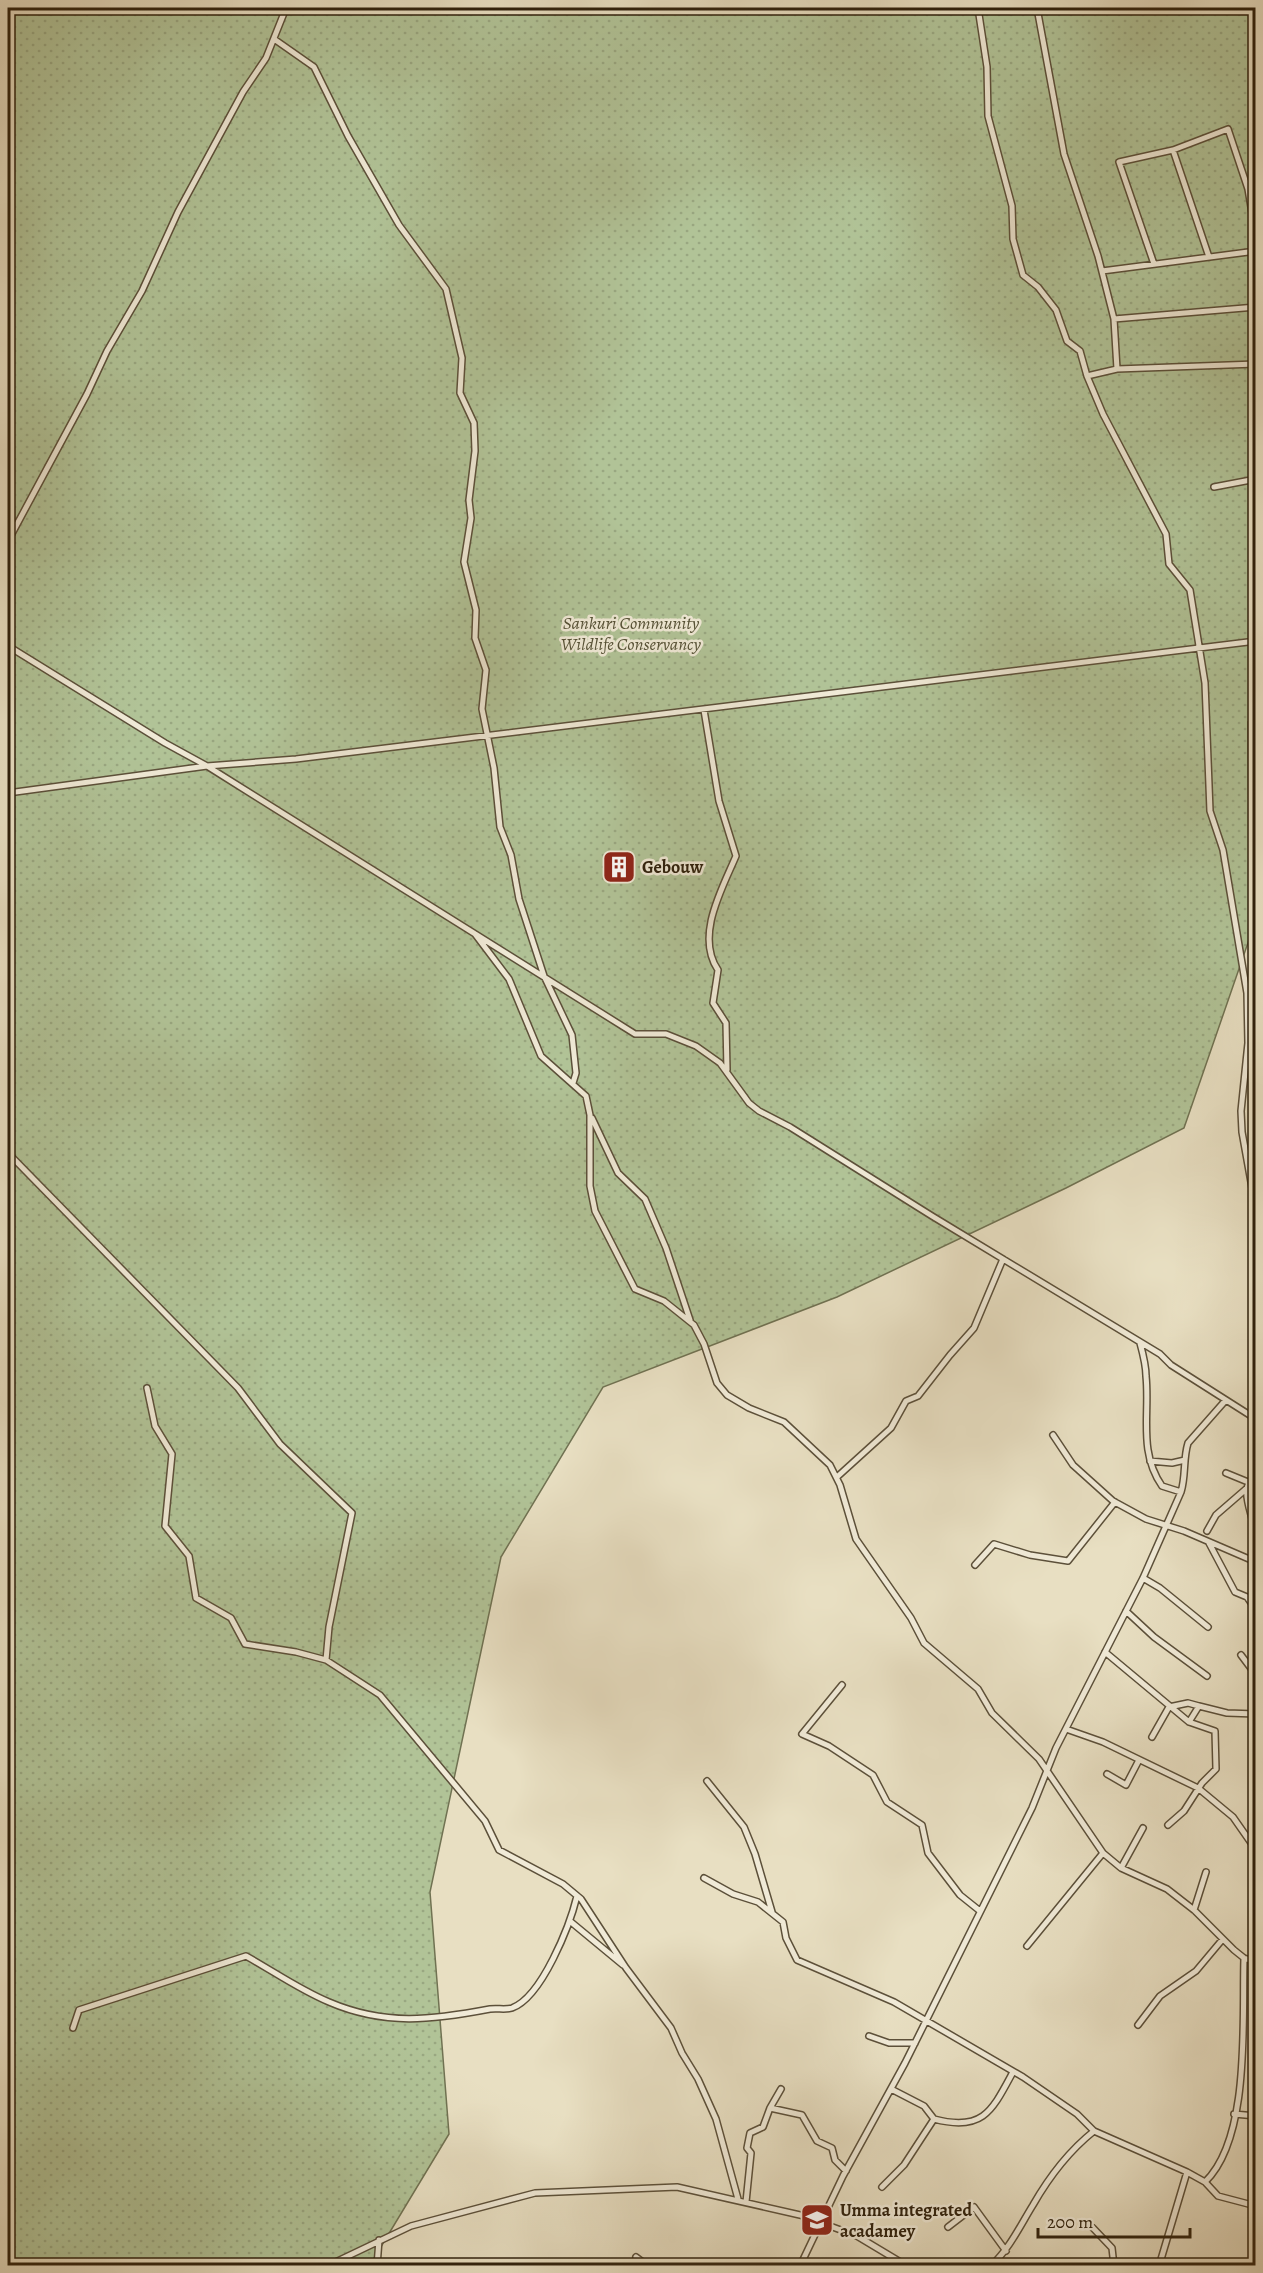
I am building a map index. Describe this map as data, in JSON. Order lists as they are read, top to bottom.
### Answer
{
  "parks": ["Sankuri Community Wildlife Conservancy"],
  "places": {
    "building": ["Gebouw"],
    "school or university": ["Umma integrated acadamey"]
  },
  "scale_bar": "200 m"
}
